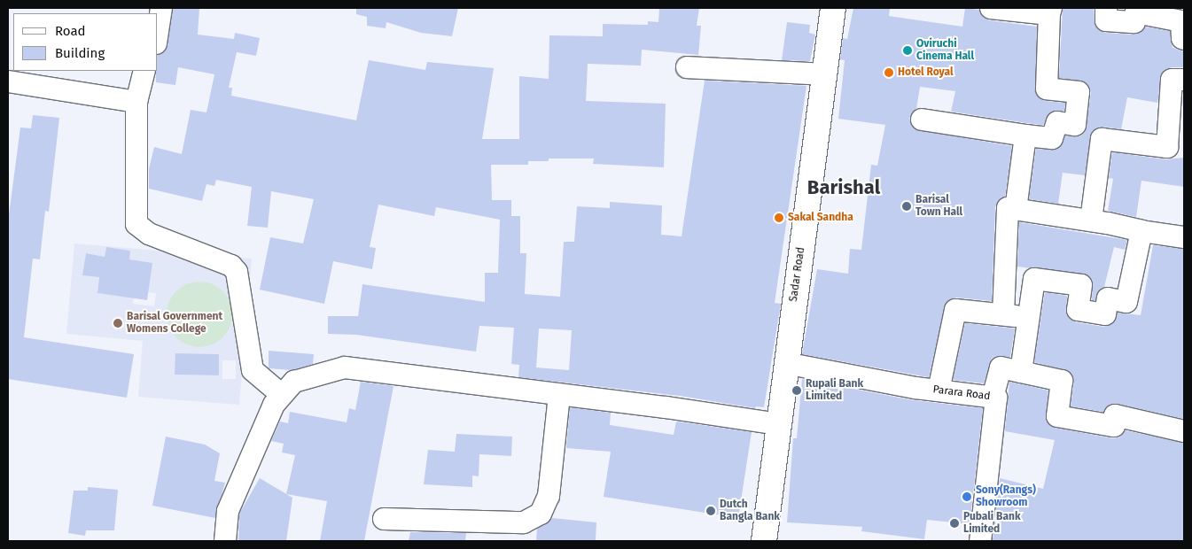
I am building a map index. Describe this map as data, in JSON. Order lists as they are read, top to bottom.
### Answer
{
  "streets": {
    "main road": ["Sadar Road"],
    "street": ["Parara Road"]
  },
  "crossings": [
    ["Sadar Road", "Parara Road"]
  ],
  "districts": ["Barishal"],
  "places": [
    "Oviruchi Cinema Hall",
    "Hotel Royal",
    "Barisal Town Hall",
    "Sakal Sandha",
    "Barisal Government Womens College",
    "Rupali Bank Limited",
    "Sony(Rangs) Showroom",
    "Dutch Bangla Bank",
    "Pubali Bank Limited"
  ],
  "legend": ["Road", "Building"]
}
